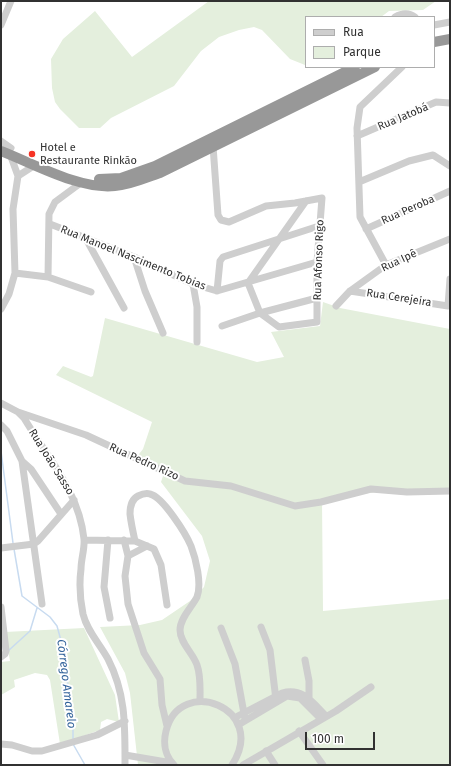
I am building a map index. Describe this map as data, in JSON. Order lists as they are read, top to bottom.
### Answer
{
  "streets": {
    "street": [
      "Rua Jatobá",
      "Rua Peroba",
      "Rua Manoel Nascimento Tobias",
      "Rua Afonso Rigo",
      "Rua Ipê",
      "Rua Cerejeira",
      "Rua João Sasso",
      "Rua Pedro Rizo"
    ]
  },
  "crossings": [
    ["Rua Ipê", "Rua Cerejeira"],
    ["Rua João Sasso", "Rua Pedro Rizo"]
  ],
  "water": ["Córrego Amarelo"],
  "places": ["Hotel e Restaurante Rinkão"],
  "legend": ["Rua", "Parque"],
  "scale_bar": "100 m"
}
